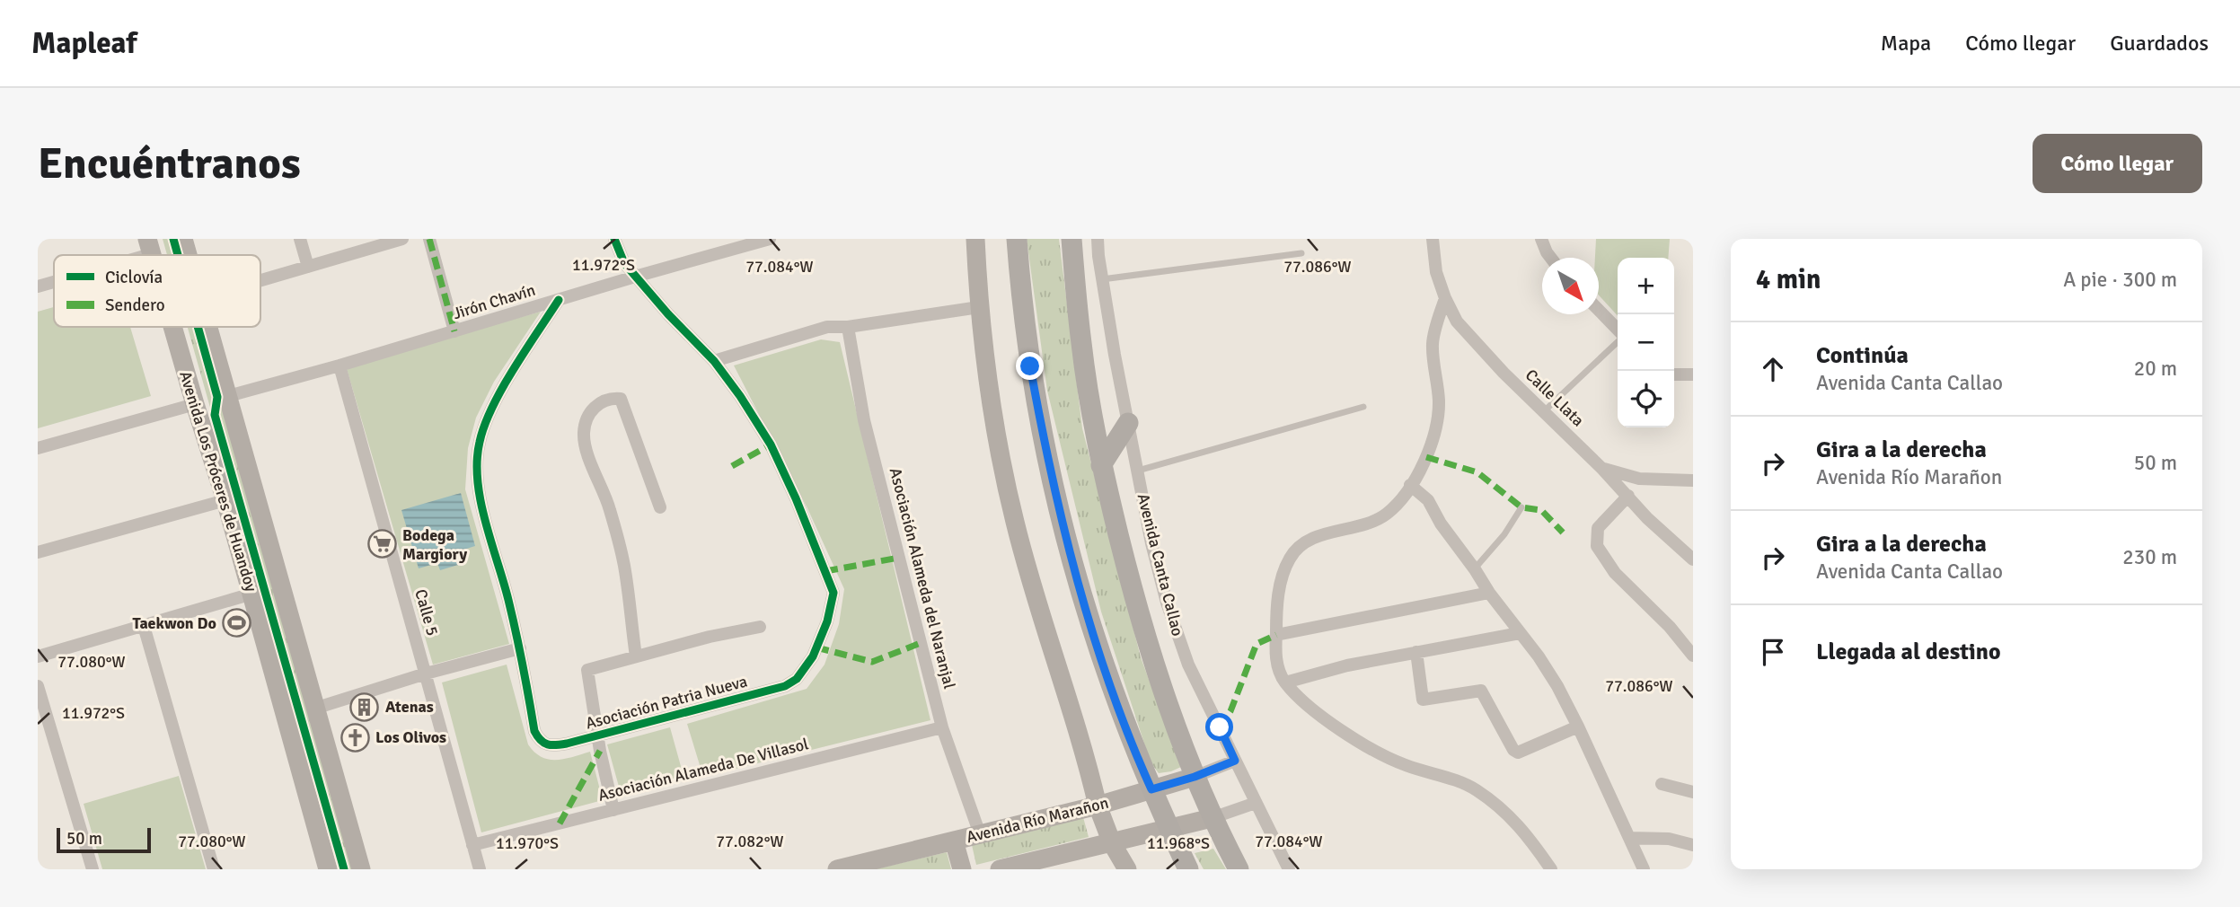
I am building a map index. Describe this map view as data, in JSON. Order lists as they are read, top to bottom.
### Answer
{
  "streets": {
    "main road": ["Avenida Los Próceres de Huandoy", "Avenida Canta Callao", "Avenida Río Marañon"],
    "street": [
      "Jirón Chavín",
      "Calle Llata",
      "Asociación Alameda del Naranjal",
      "Calle 5",
      "Asociación Patria Nueva",
      "Asociación Alameda De Villasol"
    ]
  },
  "crossings": [
    ["Jirón Chavín", "Avenida Los Próceres de Huandoy"],
    ["Jirón Chavín", "Calle 5"],
    ["Jirón Chavín", "Asociación Patria Nueva"],
    ["Avenida Canta Callao", "Avenida Río Marañon"],
    ["Asociación Alameda del Naranjal", "Asociación Alameda De Villasol"],
    ["Asociación Alameda del Naranjal", "Avenida Río Marañon"],
    ["Calle 5", "Asociación Alameda De Villasol"]
  ],
  "places": {
    "supermarket": ["Bodega Margiory"],
    "sports": ["Taekwon Do"],
    "building": ["Atenas"],
    "church": ["Los Olivos"]
  },
  "legend": ["Ciclovía", "Sendero"],
  "scale_bar": "50 m",
  "north": "bottom right",
  "page": {
    "header": "Mapleaf",
    "nav": ["Mapa", "Cómo llegar", "Guardados"],
    "buttons": "Cómo llegar",
    "title": "Encuéntranos",
    "heading": ["4 min", "A pie · 300 m"],
    "map_buttons": ["+", "−"],
    "list": [
      ["Continúa", "Avenida Canta Callao", "20 m"],
      ["Gira a la derecha", "Avenida Río Marañon", "50 m"],
      ["Gira a la derecha", "Avenida Canta Callao", "230 m"],
      "Llegada al destino"
    ],
    "scale": "50 m"
  },
  "coordinates": [
    "11.972°S",
    "77.084°W",
    "77.086°W",
    "77.080°W",
    "77.082°W",
    "11.970°S",
    "11.968°S"
  ]
}
